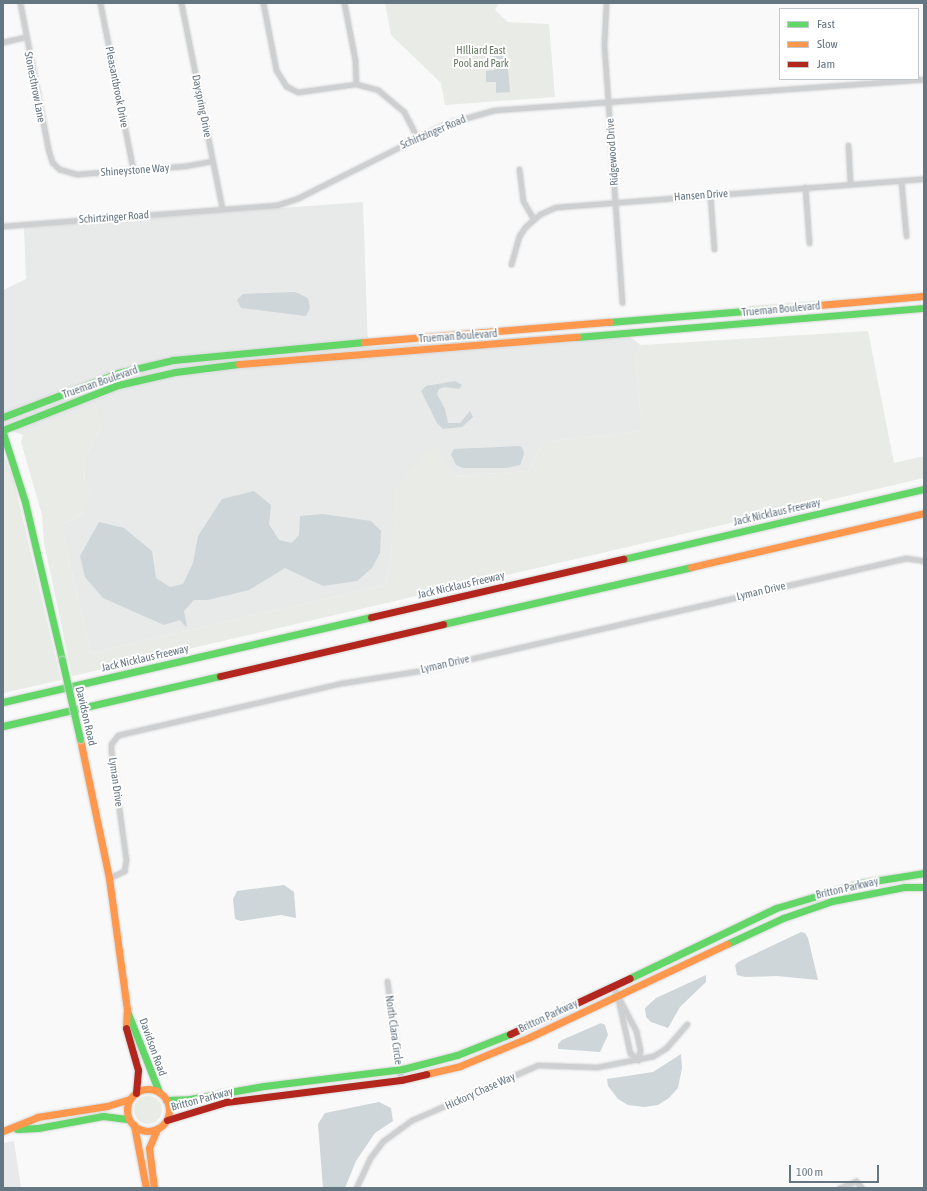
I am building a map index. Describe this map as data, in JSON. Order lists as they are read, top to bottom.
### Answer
{
  "streets": {
    "main road": [
      "Trueman Boulevard",
      "Jack Nicklaus Freeway",
      "Davidson Road",
      "Britton Parkway"
    ],
    "street": [
      "Stonesthrow Lane",
      "Pleasantbrook Drive",
      "Dayspring Drive",
      "Schirtzinger Road",
      "Ridgewood Drive",
      "Shineystone Way",
      "Hansen Drive",
      "Lyman Drive",
      "North Clara Circle",
      "Hickory Chase Way"
    ]
  },
  "crossings": [
    ["Stonesthrow Lane", "Shineystone Way"],
    ["Pleasantbrook Drive", "Shineystone Way"],
    ["Dayspring Drive", "Schirtzinger Road"],
    ["Dayspring Drive", "Shineystone Way"],
    ["Schirtzinger Road", "Ridgewood Drive"],
    ["Ridgewood Drive", "Hansen Drive"],
    ["Lyman Drive", "Davidson Road"],
    ["Davidson Road", "Britton Parkway"],
    ["Britton Parkway", "North Clara Circle"]
  ],
  "parks": ["HIlliard East Pool and Park"],
  "legend": ["Fast", "Slow", "Jam"],
  "scale_bar": "100 m"
}
